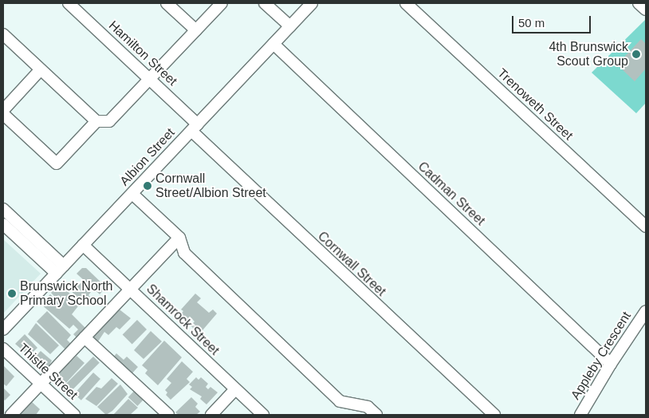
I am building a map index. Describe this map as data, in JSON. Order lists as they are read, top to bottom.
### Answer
{
  "streets": {
    "street": [
      "Hamilton Street",
      "Trenoweth Street",
      "Albion Street",
      "Cadman Street",
      "Cornwall Street",
      "Shamrock Street",
      "Appleby Crescent",
      "Thistle Street"
    ]
  },
  "crossings": [
    ["Hamilton Street", "Albion Street"],
    ["Hamilton Street", "Cornwall Street"],
    ["Albion Street", "Cadman Street"],
    ["Albion Street", "Cornwall Street"],
    ["Albion Street", "Shamrock Street"],
    ["Cadman Street", "Appleby Crescent"]
  ],
  "places": ["4th Brunswick Scout Group", "Cornwall Street/Albion Street", "Brunswick North Primary School"],
  "scale_bar": "50 m"
}
